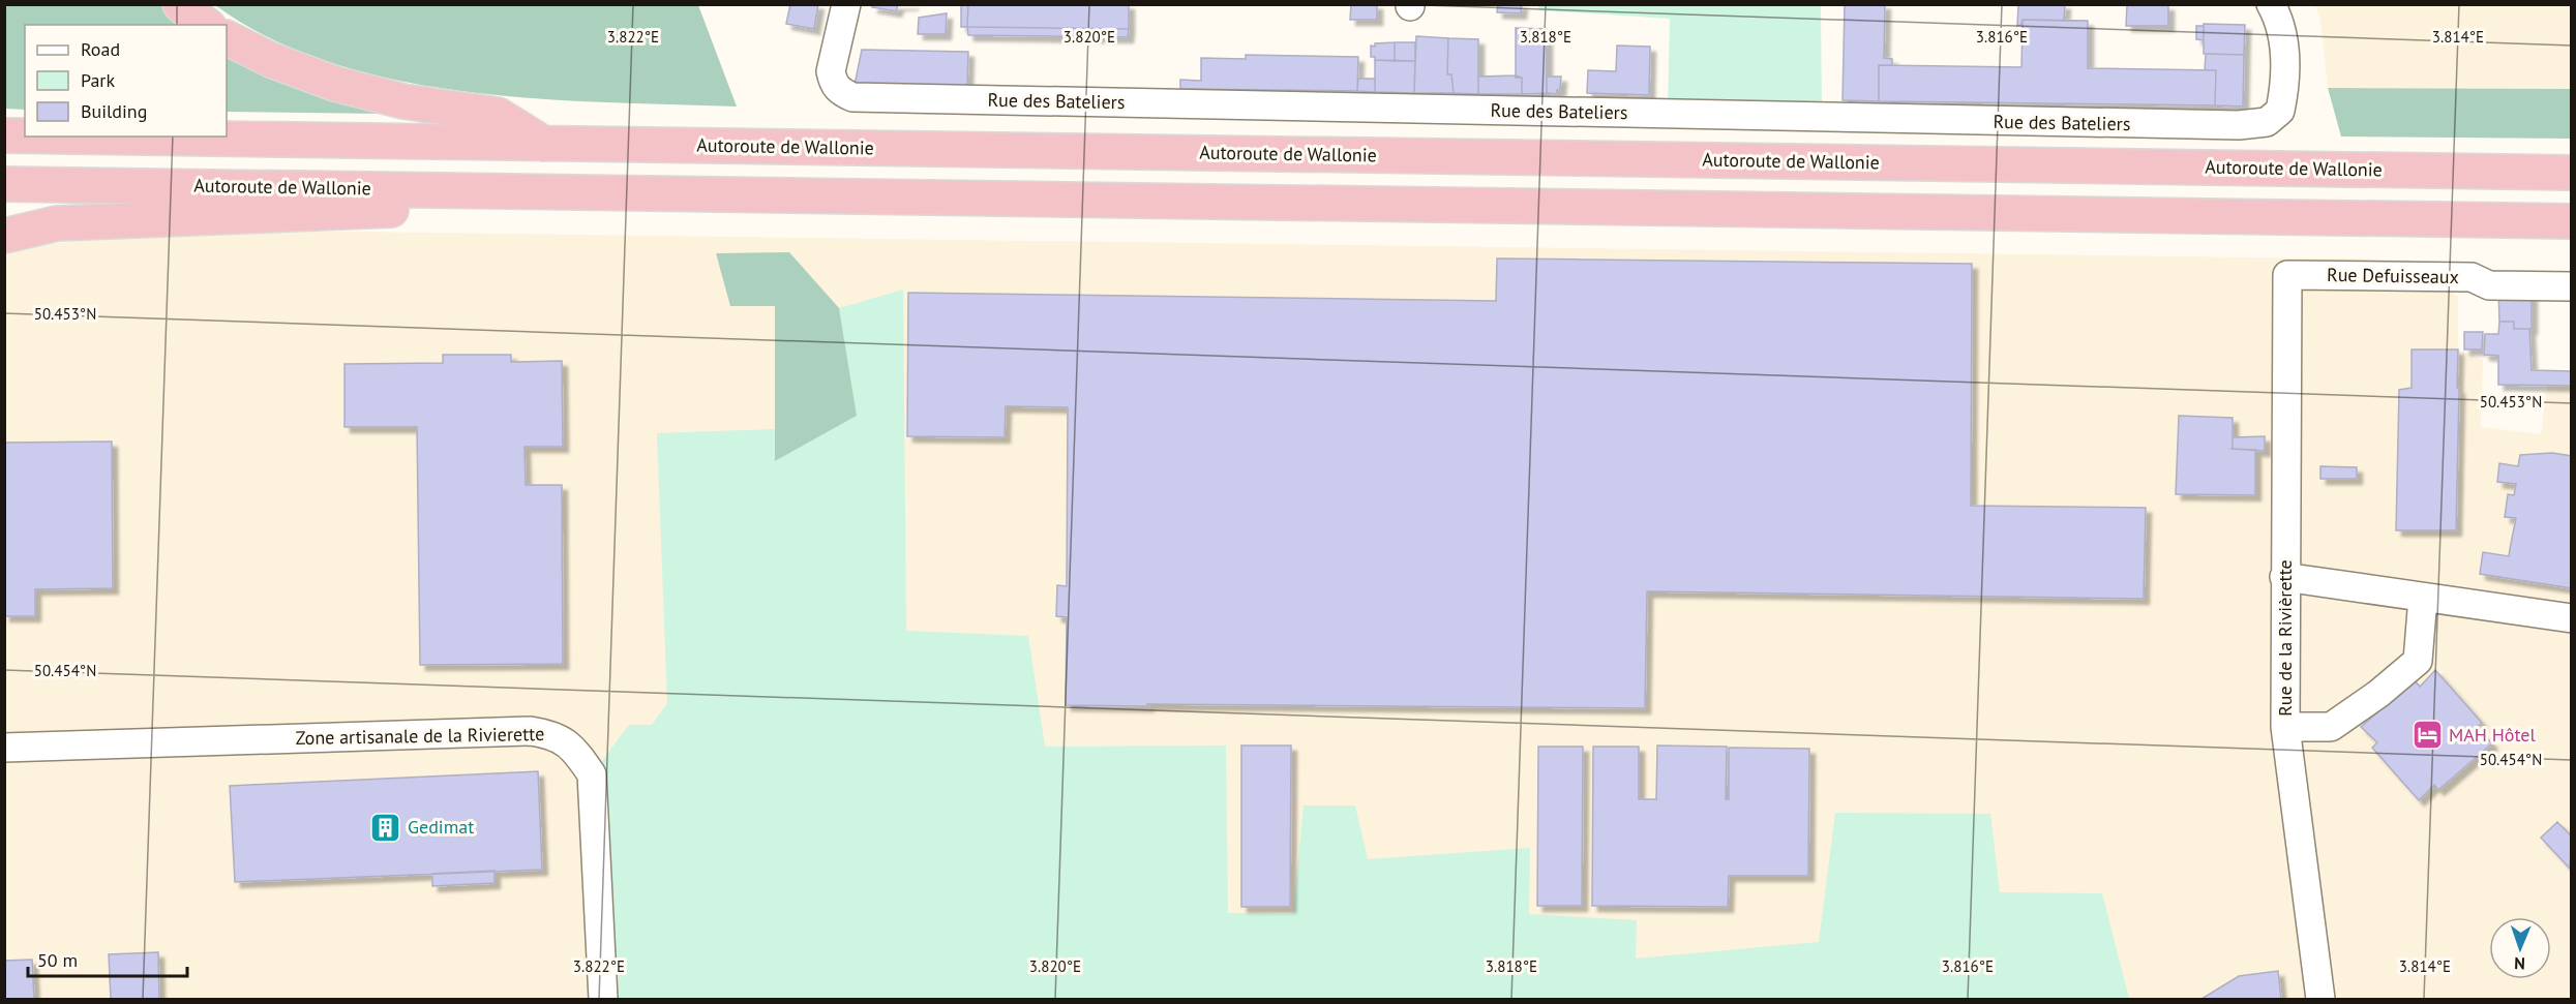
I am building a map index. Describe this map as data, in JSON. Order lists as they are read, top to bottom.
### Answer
{
  "streets": {
    "highway": ["Autoroute de Wallonie"],
    "street": [
      "Rue des Bateliers",
      "Rue Defuisseaux",
      "Rue de la Rivièrette",
      "Zone artisanale de la Rivierette"
    ]
  },
  "crossings": [
    ["Rue Defuisseaux", "Rue de la Rivièrette"]
  ],
  "places": {
    "hotel": ["MAH Hôtel"],
    "building": ["Gedimat"]
  },
  "legend": ["Road", "Park", "Building"],
  "scale_bar": "50 m",
  "north": "bottom",
  "coordinates": [
    "3.822°E",
    "3.820°E",
    "3.818°E",
    "3.816°E",
    "3.814°E",
    "50.453°N",
    "50.454°N"
  ]
}
